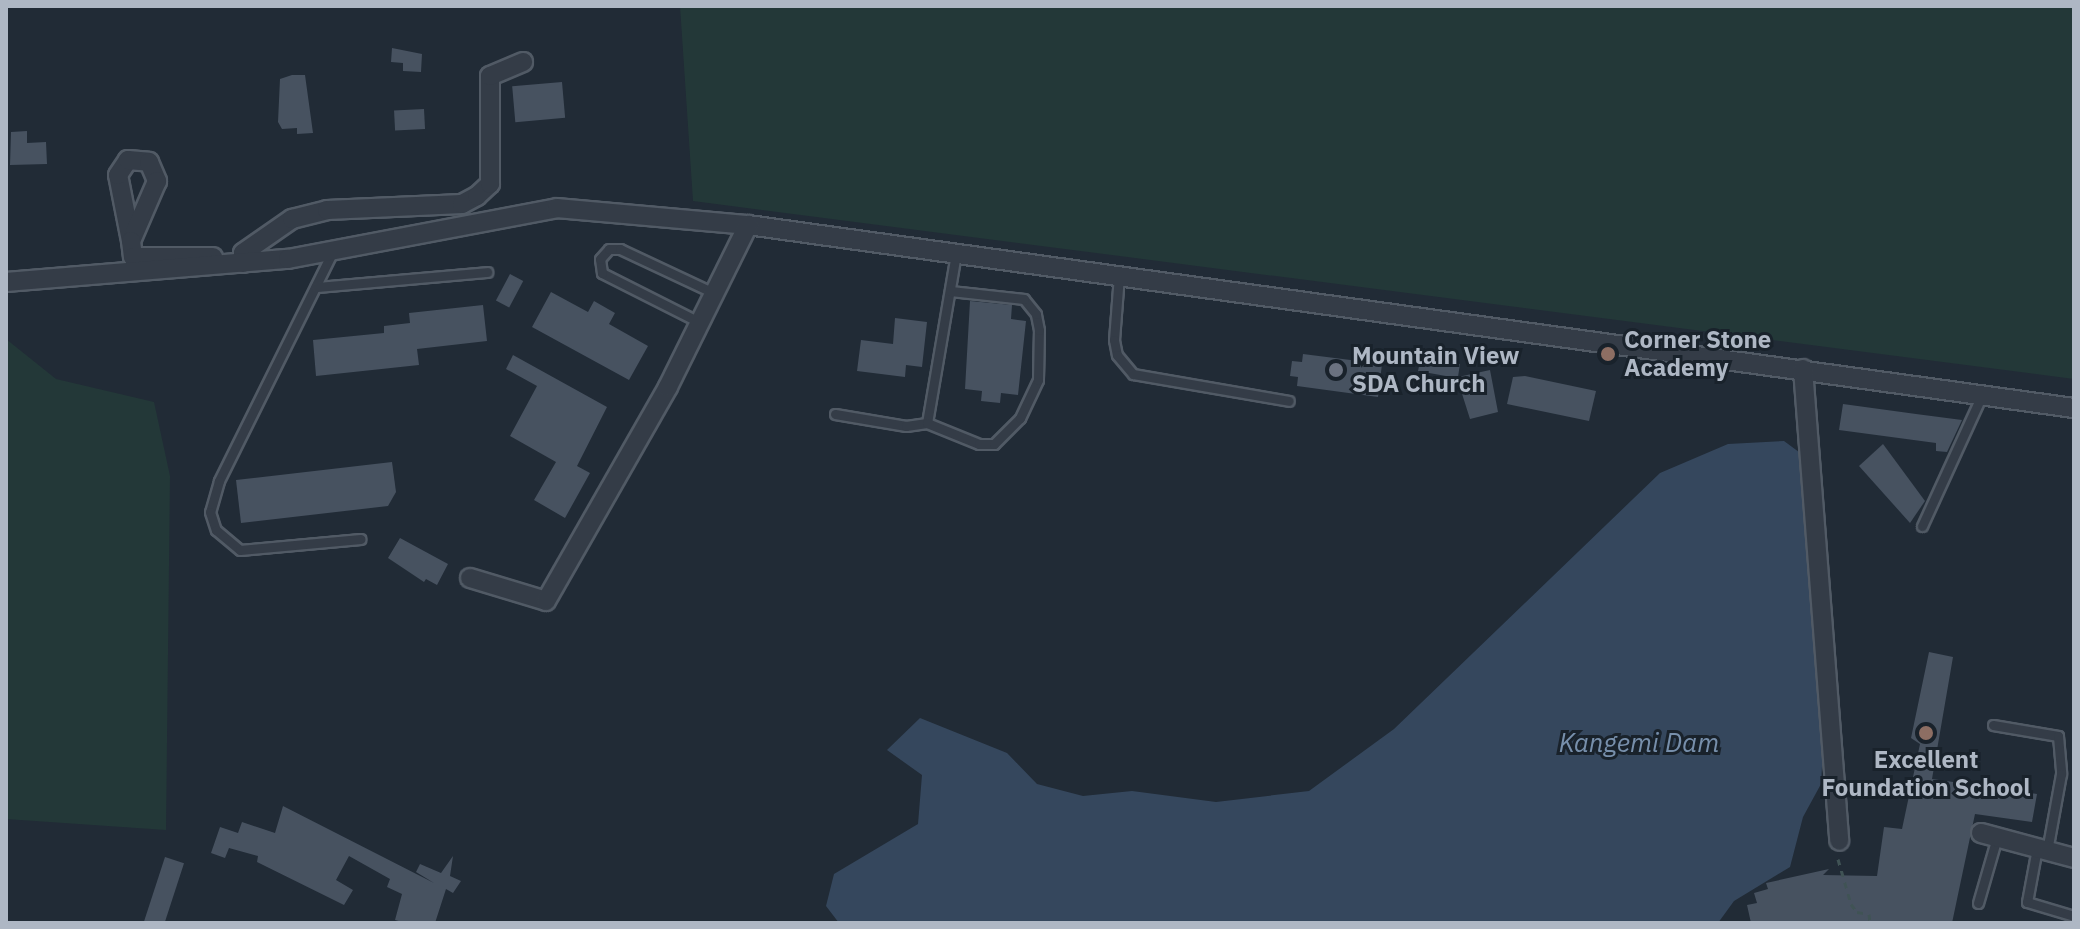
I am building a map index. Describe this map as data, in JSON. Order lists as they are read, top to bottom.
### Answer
{
  "water": ["Kangemi Dam"],
  "places": ["Corner Stone Academy", "Mountain View SDA Church", "Excellent Foundation School"]
}
